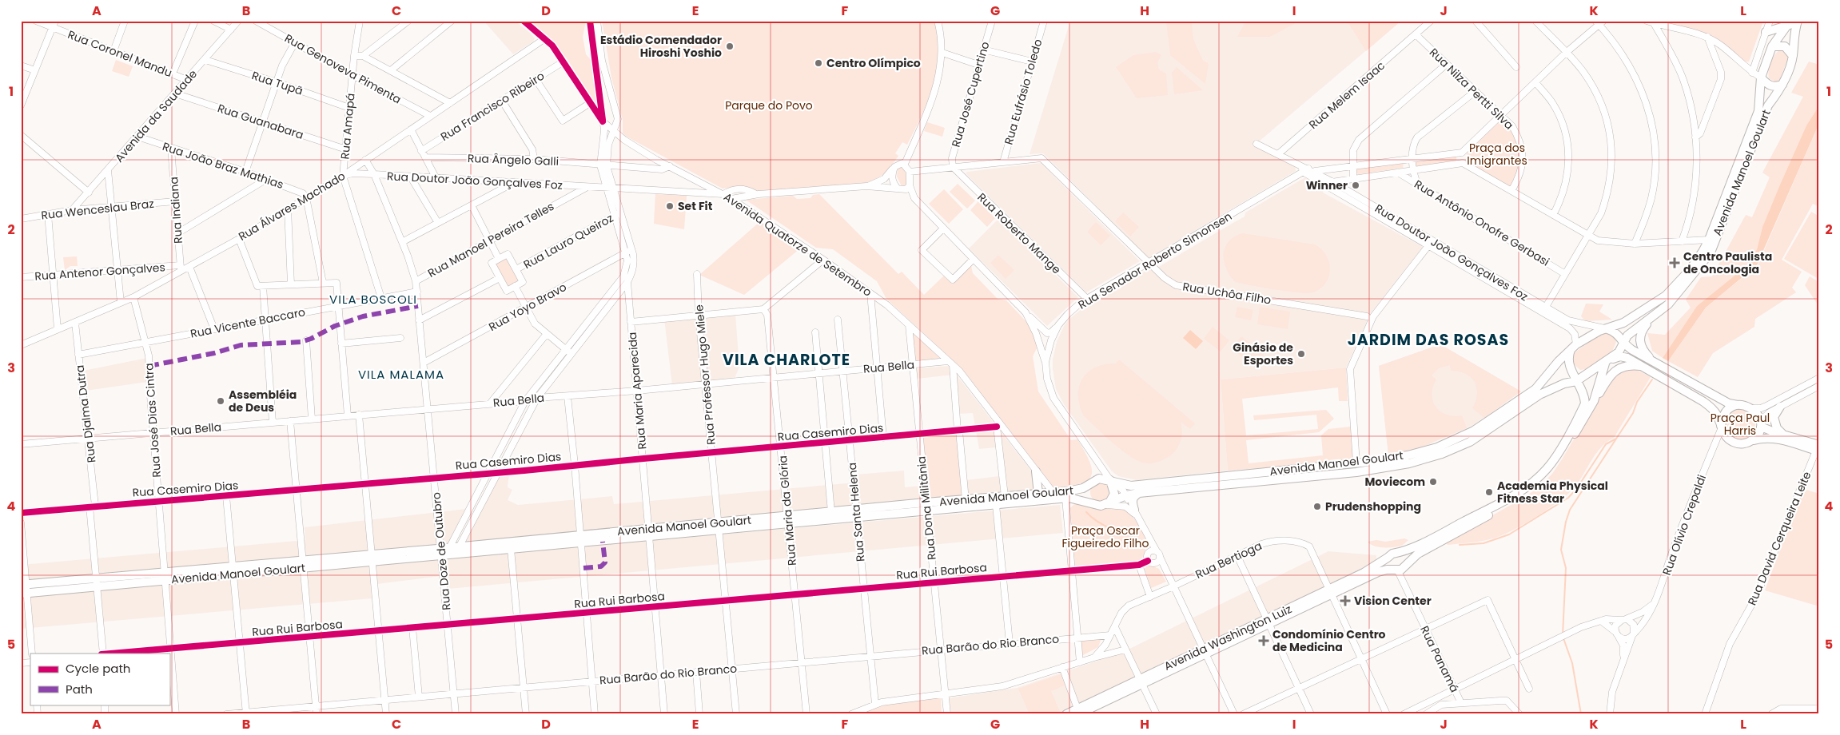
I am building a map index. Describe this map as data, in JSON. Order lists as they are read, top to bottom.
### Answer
{
  "streets": {
    "main road": ["Avenida Manoel Goulart", "Avenida Washington Luiz"],
    "street": [
      "Rua Coronel Mandu",
      "Rua Genoveva Pimenta",
      "Rua Tupã",
      "Rua Nilza Pertti Silva",
      "Rua Eufrásio Toledo",
      "Rua José Cupertino",
      "Rua Melem Isaac",
      "Rua Francisco Ribeiro",
      "Avenida da Saudade",
      "Rua Guanabara",
      "Rua Amapá",
      "Rua Ângelo Galli",
      "Rua João Braz Mathias",
      "Rua Doutor João Gonçalves Foz",
      "Rua Álvares Machado",
      "Rua Wenceslau Braz",
      "Rua Indiana",
      "Rua Antônio Onofre Gerbasi",
      "Rua Roberto Mange",
      "Rua Manoel Pereira Telles",
      "Rua Lauro Queiroz",
      "Avenida Quatorze de Setembro",
      "Rua Senador Roberto Simonsen",
      "Rua Antenor Gonçalves",
      "Rua Uchôa Filho",
      "Rua Yoyo Bravo",
      "Rua Vicente Baccaro",
      "Rua Bella",
      "Rua Professor Hugo Miele",
      "Rua Maria Aparecida",
      "Rua Djalma Dutra",
      "Rua José Dias Cintra",
      "Rua Casemiro Dias",
      "Rua Dona Militânia",
      "Rua Maria da Glória",
      "Rua Santa Helena",
      "Rua Olívio Crepaldi",
      "Rua David Cerqueira Leite",
      "Rua Doze de Outubro",
      "Rua Bertioga",
      "Rua Rui Barbosa",
      "Rua Barão do Rio Branco",
      "Rua Panamá"
    ]
  },
  "crossings": [
    ["Rua Coronel Mandu", "Avenida da Saudade"],
    ["Rua Genoveva Pimenta", "Rua Amapá"],
    ["Rua Genoveva Pimenta", "Rua Álvares Machado"],
    ["Rua Tupã", "Avenida da Saudade"],
    ["Rua Tupã", "Rua Amapá"],
    ["Rua Nilza Pertti Silva", "Rua Melem Isaac"],
    ["Rua Eufrásio Toledo", "Rua Uchôa Filho"],
    ["Rua José Cupertino", "Rua Roberto Mange"],
    ["Rua Melem Isaac", "Rua Doutor João Gonçalves Foz"],
    ["Rua Francisco Ribeiro", "Avenida Quatorze de Setembro"],
    ["Avenida da Saudade", "Rua Guanabara"],
    ["Avenida da Saudade", "Rua João Braz Mathias"],
    ["Avenida da Saudade", "Rua Wenceslau Braz"],
    ["Rua Guanabara", "Rua Amapá"],
    ["Rua Amapá", "Rua Doutor João Gonçalves Foz"],
    ["Rua Amapá", "Rua Álvares Machado"],
    ["Rua Amapá", "Rua Vicente Baccaro"],
    ["Rua Ângelo Galli", "Avenida Quatorze de Setembro"],
    ["Rua João Braz Mathias", "Rua Álvares Machado"],
    ["Rua João Braz Mathias", "Rua Indiana"],
    ["Avenida Manoel Goulart", "Rua Doutor João Gonçalves Foz"],
    ["Avenida Manoel Goulart", "Avenida Quatorze de Setembro"],
    ["Avenida Manoel Goulart", "Rua Senador Roberto Simonsen"],
    ["Avenida Manoel Goulart", "Rua Professor Hugo Miele"],
    ["Avenida Manoel Goulart", "Rua Maria Aparecida"],
    ["Avenida Manoel Goulart", "Rua Djalma Dutra"],
    ["Avenida Manoel Goulart", "Rua José Dias Cintra"],
    ["Avenida Manoel Goulart", "Rua Dona Militânia"],
    ["Avenida Manoel Goulart", "Rua Maria da Glória"],
    ["Avenida Manoel Goulart", "Rua Santa Helena"],
    ["Avenida Manoel Goulart", "Rua Doze de Outubro"],
    ["Rua Doutor João Gonçalves Foz", "Rua Álvares Machado"],
    ["Rua Doutor João Gonçalves Foz", "Rua Manoel Pereira Telles"],
    ["Rua Doutor João Gonçalves Foz", "Avenida Quatorze de Setembro"],
    ["Rua Doutor João Gonçalves Foz", "Rua Senador Roberto Simonsen"],
    ["Rua Doutor João Gonçalves Foz", "Rua Doze de Outubro"],
    ["Rua Álvares Machado", "Rua Indiana"],
    ["Rua Álvares Machado", "Avenida Quatorze de Setembro"],
    ["Rua Álvares Machado", "Rua Antenor Gonçalves"],
    ["Rua Álvares Machado", "Rua Djalma Dutra"],
    ["Rua Álvares Machado", "Rua José Dias Cintra"],
    ["Rua Álvares Machado", "Rua Doze de Outubro"],
    ["Rua Wenceslau Braz", "Rua Indiana"],
    ["Rua Indiana", "Rua Antenor Gonçalves"],
    ["Rua Roberto Mange", "Rua Senador Roberto Simonsen"],
    ["Rua Manoel Pereira Telles", "Rua Doze de Outubro"],
    ["Avenida Quatorze de Setembro", "Rua Bella"],
    ["Avenida Quatorze de Setembro", "Rua Casemiro Dias"],
    ["Avenida Quatorze de Setembro", "Rua Dona Militânia"],
    ["Rua Senador Roberto Simonsen", "Rua Uchôa Filho"],
    ["Rua Senador Roberto Simonsen", "Rua Bertioga"],
    ["Rua Senador Roberto Simonsen", "Avenida Washington Luiz"],
    ["Rua Yoyo Bravo", "Rua Doze de Outubro"],
    ["Rua Vicente Baccaro", "Rua Djalma Dutra"],
    ["Rua Vicente Baccaro", "Rua José Dias Cintra"],
    ["Rua Vicente Baccaro", "Rua Doze de Outubro"],
    ["Rua Bella", "Rua Professor Hugo Miele"],
    ["Rua Bella", "Rua Maria Aparecida"],
    ["Rua Bella", "Rua Djalma Dutra"],
    ["Rua Bella", "Rua José Dias Cintra"],
    ["Rua Bella", "Rua Dona Militânia"],
    ["Rua Bella", "Rua Maria da Glória"],
    ["Rua Bella", "Rua Santa Helena"],
    ["Rua Bella", "Rua Doze de Outubro"],
    ["Rua Professor Hugo Miele", "Rua Casemiro Dias"],
    ["Rua Professor Hugo Miele", "Rua Rui Barbosa"],
    ["Rua Professor Hugo Miele", "Rua Barão do Rio Branco"],
    ["Rua Maria Aparecida", "Rua Casemiro Dias"],
    ["Rua Maria Aparecida", "Rua Rui Barbosa"],
    ["Rua Maria Aparecida", "Rua Barão do Rio Branco"],
    ["Rua Djalma Dutra", "Rua Casemiro Dias"],
    ["Rua José Dias Cintra", "Rua Casemiro Dias"],
    ["Rua José Dias Cintra", "Rua Rui Barbosa"],
    ["Rua Casemiro Dias", "Rua Dona Militânia"],
    ["Rua Casemiro Dias", "Rua Maria da Glória"],
    ["Rua Casemiro Dias", "Rua Santa Helena"],
    ["Rua Casemiro Dias", "Rua Doze de Outubro"],
    ["Rua Dona Militânia", "Rua Rui Barbosa"],
    ["Rua Dona Militânia", "Rua Barão do Rio Branco"],
    ["Rua Maria da Glória", "Rua Rui Barbosa"],
    ["Rua Maria da Glória", "Rua Barão do Rio Branco"],
    ["Rua Santa Helena", "Rua Rui Barbosa"],
    ["Rua Santa Helena", "Rua Barão do Rio Branco"],
    ["Rua Doze de Outubro", "Rua Rui Barbosa"],
    ["Rua Doze de Outubro", "Rua Barão do Rio Branco"],
    ["Rua Bertioga", "Avenida Washington Luiz"],
    ["Rua Bertioga", "Rua Barão do Rio Branco"],
    ["Avenida Washington Luiz", "Rua Panamá"]
  ],
  "districts": [
    "VILA BOSCOLI",
    "JARDIM DAS ROSAS",
    "VILA CHARLOTE",
    "VILA MALAMA"
  ],
  "parks": [
    "Parque do Povo",
    "Praça dos Imigrantes",
    "Praça Paul Harris",
    "Praça Oscar Figueiredo Filho"
  ],
  "places": {
    "other": [
      "Estádio Comendador Hiroshi Yoshio",
      "Centro Olímpico",
      "Winner",
      "Set Fit",
      "Ginásio de Esportes",
      "Assembléia de Deus",
      "Moviecom",
      "Academia Physical Fitness Star",
      "Prudenshopping"
    ],
    "health": ["Centro Paulista de Oncologia", "Vision Center", "Condomínio Centro de Medicina"]
  },
  "legend": ["Cycle path", "Path"],
  "grid": {
    "columns": [
      "A",
      "B",
      "C",
      "D",
      "E",
      "F",
      "G",
      "H",
      "I",
      "J",
      "K",
      "L"
    ],
    "rows": [
      "1",
      "2",
      "3",
      "4",
      "5"
    ]
  }
}
